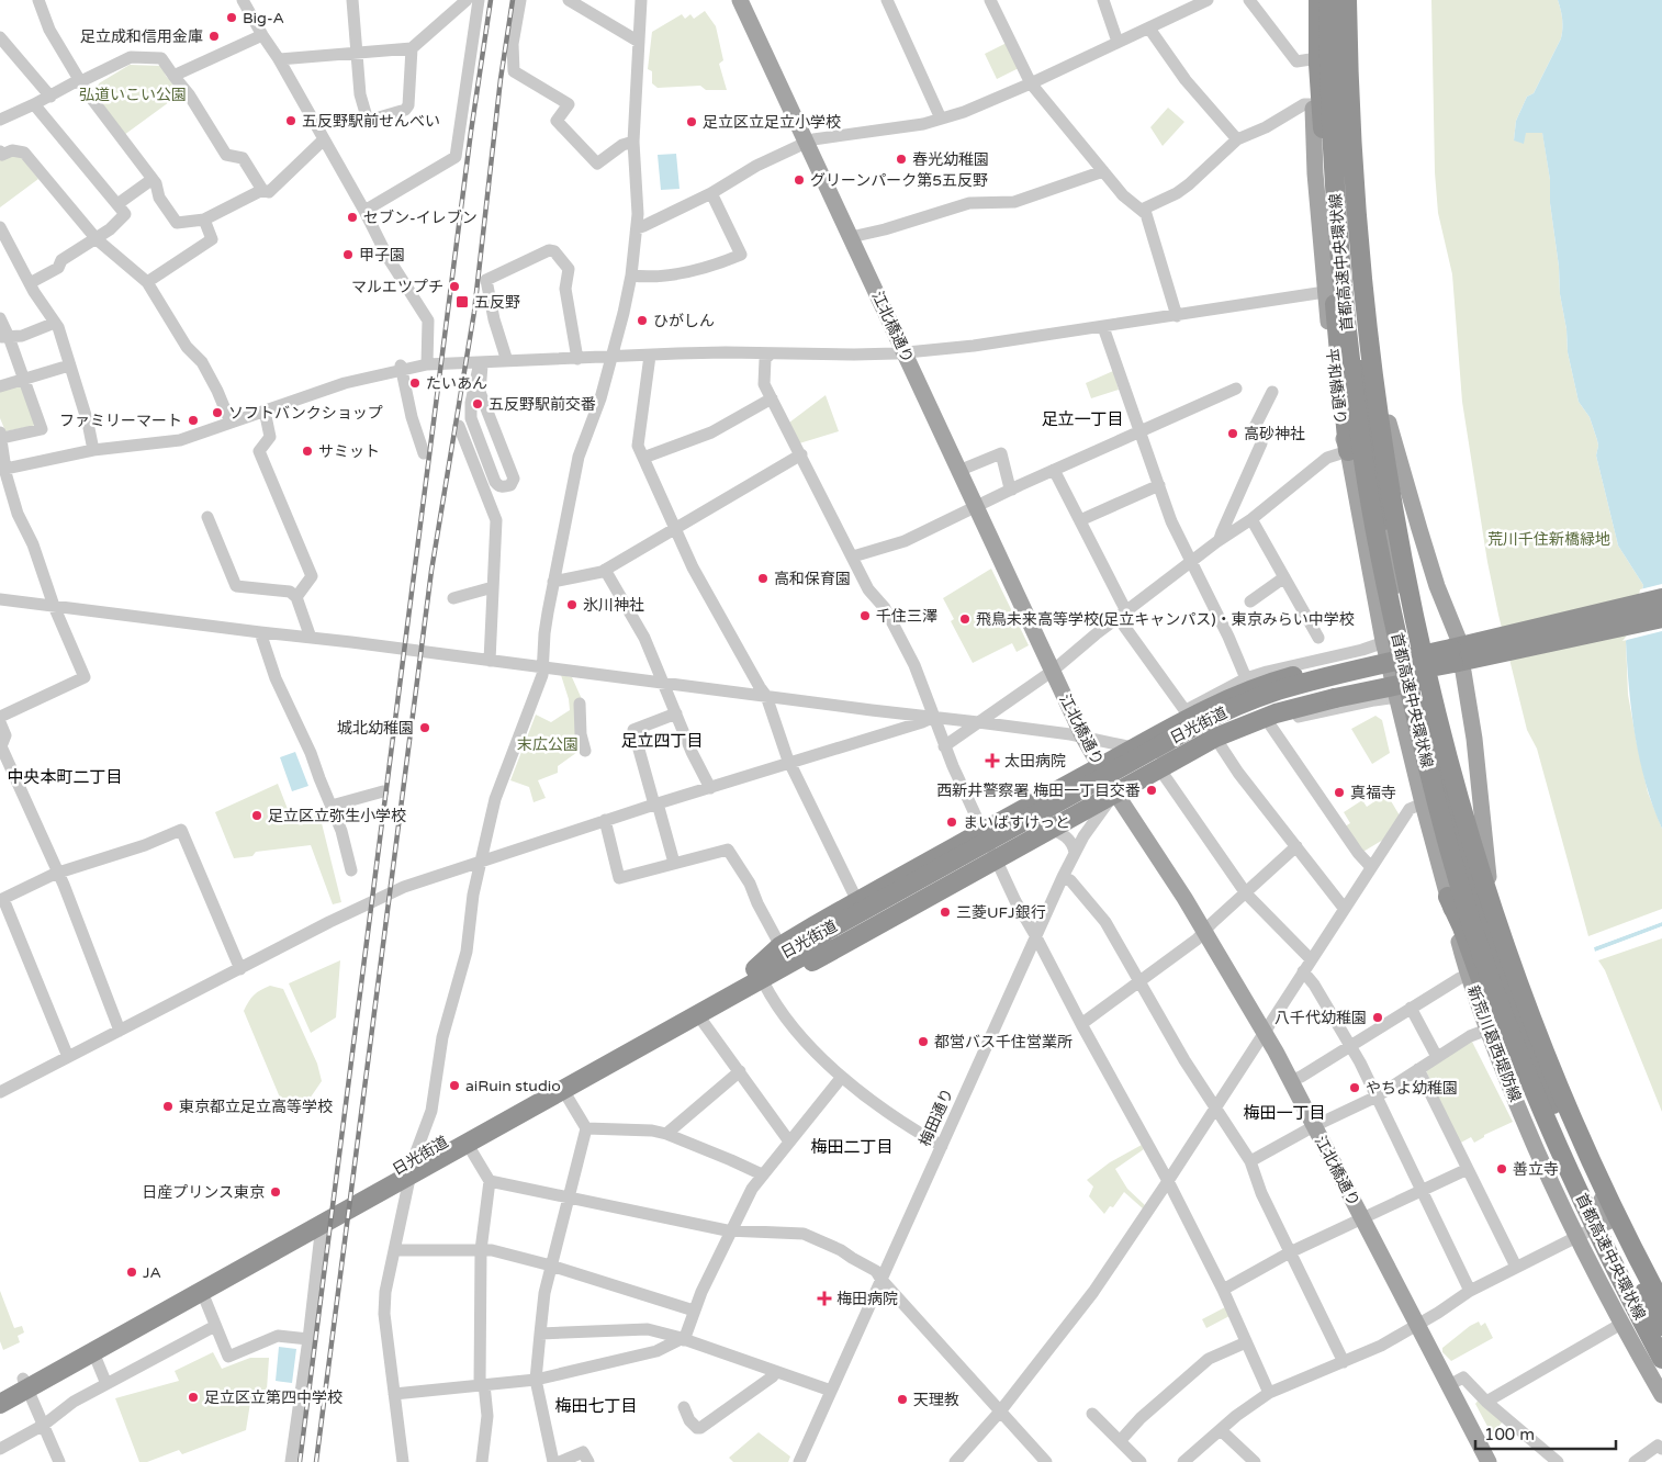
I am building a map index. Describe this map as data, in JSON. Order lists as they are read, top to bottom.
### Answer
{
  "streets": {
    "highway": ["首都高速中央環状線", "日光街道"],
    "main road": ["江北橋通り", "平和橋通り", "新荒川葛西堤防線"],
    "street": ["梅田通り"]
  },
  "crossings": [
    ["江北橋通り", "梅田通り"],
    ["平和橋通り", "新荒川葛西堤防線"],
    ["平和橋通り", "梅田通り"]
  ],
  "districts": [
    "足立一丁目",
    "足立四丁目",
    "中央本町二丁目",
    "梅田一丁目",
    "梅田二丁目",
    "梅田七丁目"
  ],
  "parks": ["弘道いこい公園", "荒川千住新橋緑地", "末広公園"],
  "places": {
    "other": [
      "Big-A",
      "足立成和信用金庫",
      "五反野駅前せんべい",
      "足立区立足立小学校",
      "春光幼稚園",
      "グリーンパーク第5五反野",
      "セブン-イレブン",
      "甲子園",
      "マルエツプチ",
      "ひがしん",
      "たいあん",
      "五反野駅前交番",
      "ソフトバンクショップ",
      "ファミリーマート",
      "高砂神社",
      "サミット",
      "高和保育園",
      "氷川神社",
      "千住三澤",
      "飛鳥未来高等学校(足立キャンパス)・東京みらい中学校",
      "城北幼稚園",
      "西新井警察署 梅田一丁目交番",
      "真福寺",
      "足立区立弥生小学校",
      "まいばすけっと",
      "三菱UFJ銀行",
      "八千代幼稚園",
      "都営バス千住営業所",
      "aiRuin studio",
      "やちよ幼稚園",
      "東京都立足立高等学校",
      "善立寺",
      "日産プリンス東京",
      "JA",
      "足立区立第四中学校",
      "天理教"
    ],
    "transit": ["五反野"],
    "health": ["太田病院", "梅田病院"]
  },
  "scale_bar": "100 m"
}
